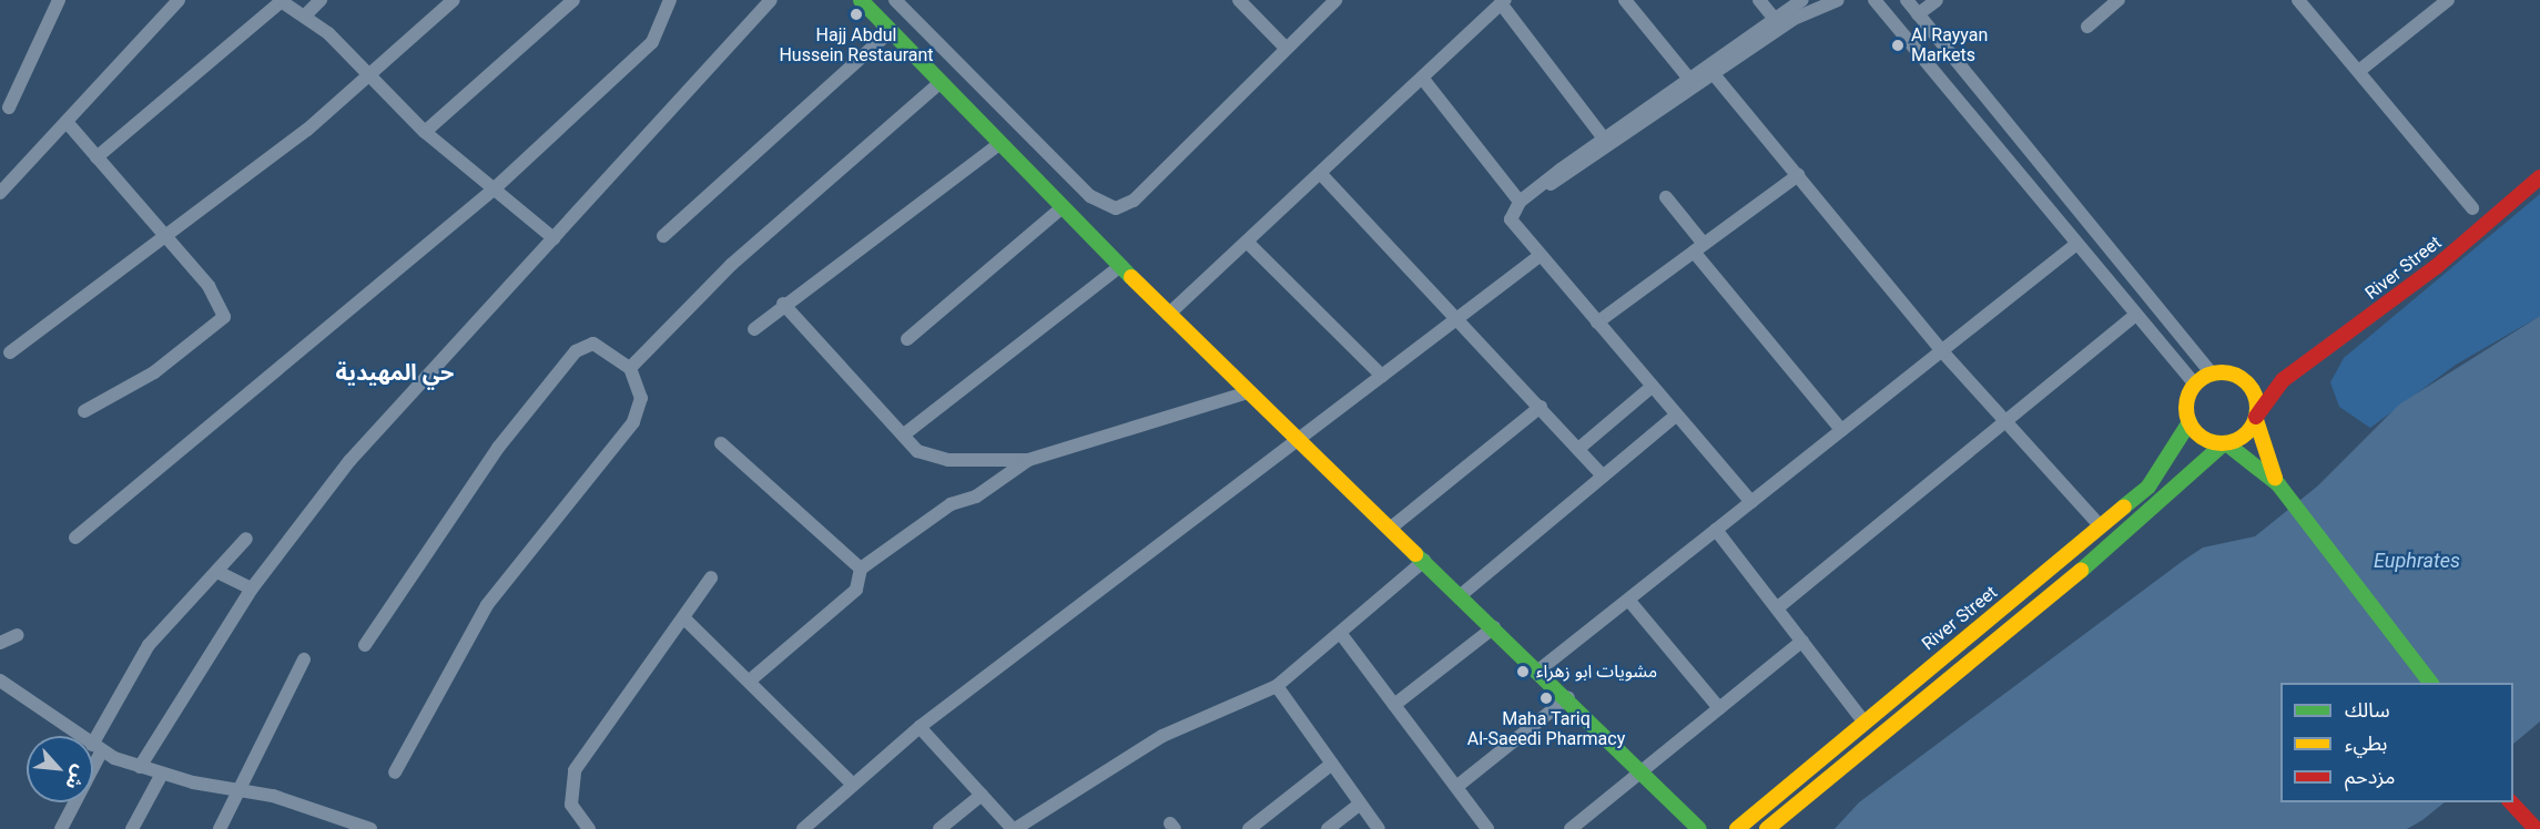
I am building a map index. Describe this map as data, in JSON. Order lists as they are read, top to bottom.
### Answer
{
  "streets": {
    "main road": ["River Street"]
  },
  "districts": ["حي المهيدية"],
  "water": ["Euphrates"],
  "places": [
    "Hajj Abdul Hussein Restaurant",
    "Al Rayyan Markets",
    "مشويات ابو زهراء",
    "Maha Tariq Al-Saeedi Pharmacy"
  ],
  "legend": ["سالك", "بطيء", "مزدحم"],
  "north": "bottom right"
}
